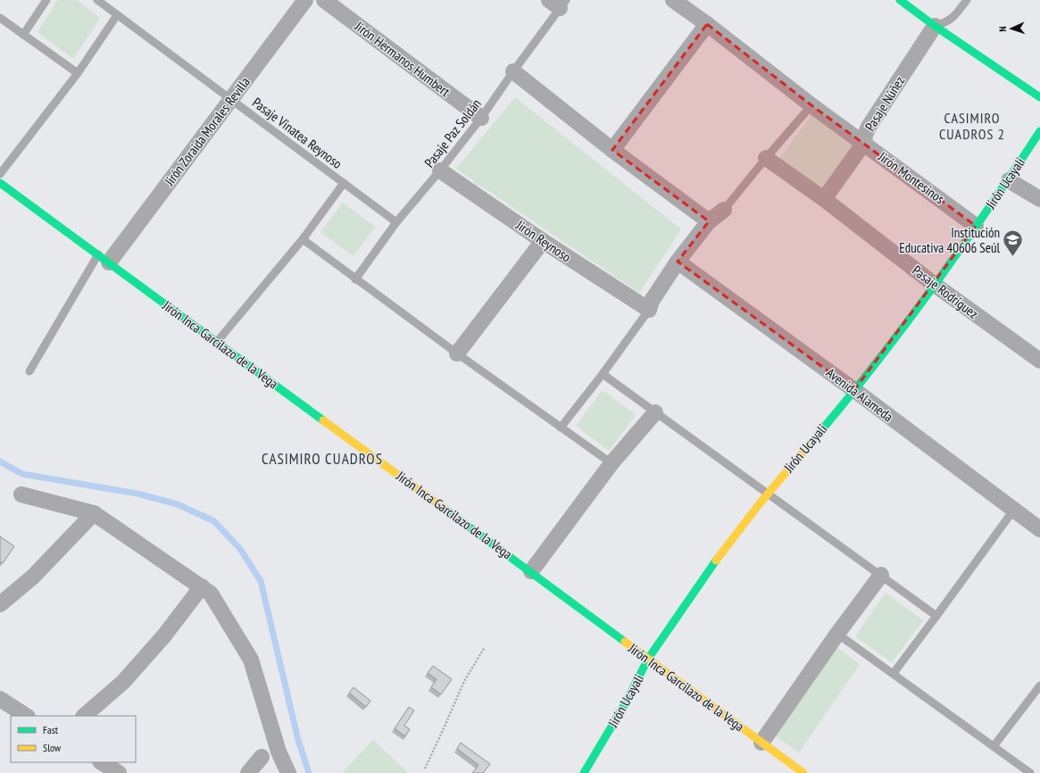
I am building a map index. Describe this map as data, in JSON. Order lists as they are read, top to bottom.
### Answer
{
  "streets": {
    "street": [
      "Jirón Hermanos Humbert",
      "Pasaje Núñez",
      "Jirón Zoraida Morales Revilla",
      "Jirón Montesinos",
      "Jirón Ucayali",
      "Jirón Reynoso",
      "Pasaje Rodríguez",
      "Jirón Inca Garcilazo de la Vega",
      "Avenida Alameda"
    ],
    "lane": ["Pasaje Vinatea Reynoso", "Pasaje Paz Soldán"]
  },
  "crossings": [
    ["Jirón Hermanos Humbert", "Pasaje Paz Soldán"],
    ["Pasaje Núñez", "Jirón Montesinos"],
    ["Pasaje Núñez", "Pasaje Rodríguez"],
    ["Jirón Zoraida Morales Revilla", "Pasaje Vinatea Reynoso"],
    ["Jirón Zoraida Morales Revilla", "Jirón Inca Garcilazo de la Vega"],
    ["Pasaje Vinatea Reynoso", "Pasaje Paz Soldán"],
    ["Pasaje Paz Soldán", "Jirón Reynoso"],
    ["Jirón Montesinos", "Jirón Ucayali"],
    ["Jirón Ucayali", "Pasaje Rodríguez"],
    ["Jirón Ucayali", "Jirón Inca Garcilazo de la Vega"],
    ["Jirón Ucayali", "Avenida Alameda"]
  ],
  "districts": ["CASIMIRO CUADROS 2", "CASIMIRO CUADROS"],
  "places": {
    "school or university": ["Institución Educativa 40606 Seúl"]
  },
  "legend": ["Fast", "Slow"],
  "north": "left"
}
